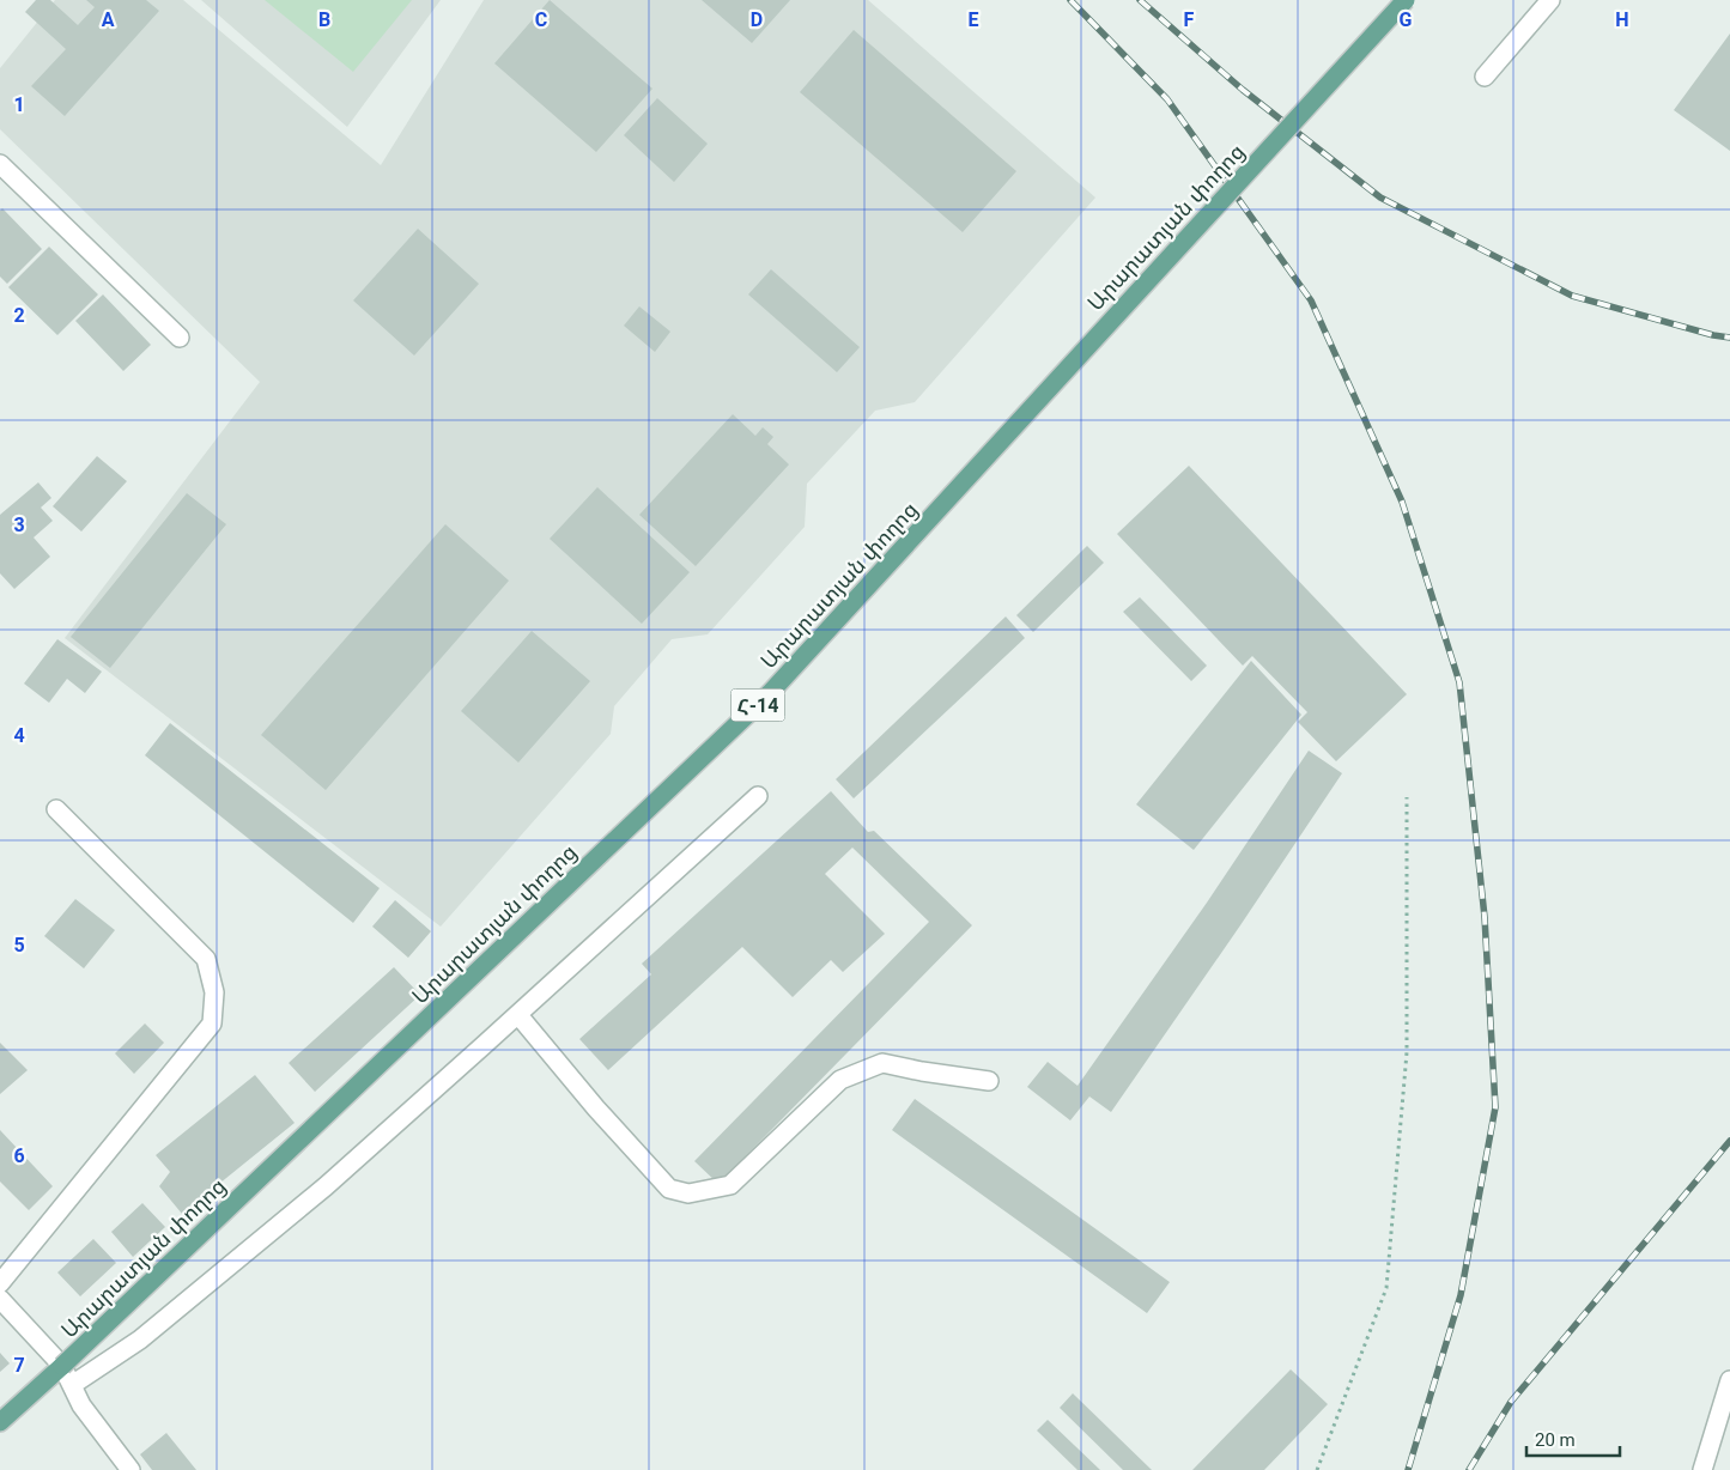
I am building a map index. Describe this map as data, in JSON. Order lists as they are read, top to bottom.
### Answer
{
  "streets": {
    "main road": ["Արարատյան փողոց", "Հ-14"]
  },
  "crossings": [
    ["Արարատյան փողոց", "Հ-14"]
  ],
  "scale_bar": "20 m",
  "grid": {
    "columns": [
      "A",
      "B",
      "C",
      "D",
      "E",
      "F",
      "G",
      "H"
    ],
    "rows": [
      "1",
      "2",
      "3",
      "4",
      "5",
      "6",
      "7"
    ]
  }
}
